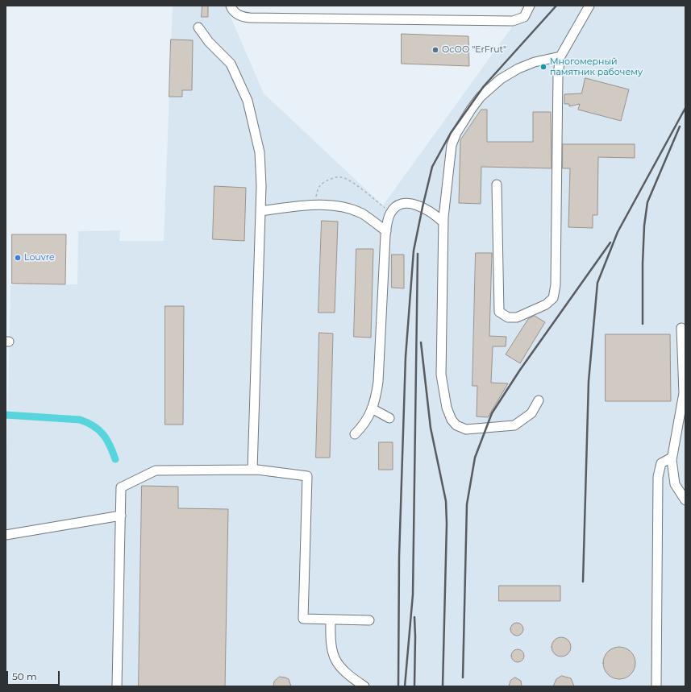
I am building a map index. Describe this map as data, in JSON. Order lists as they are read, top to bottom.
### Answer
{
  "places": ["ОсОО \"ErFrut\"", "Многомерный памятник рабочему", "Louvre"],
  "scale_bar": "50 m"
}
